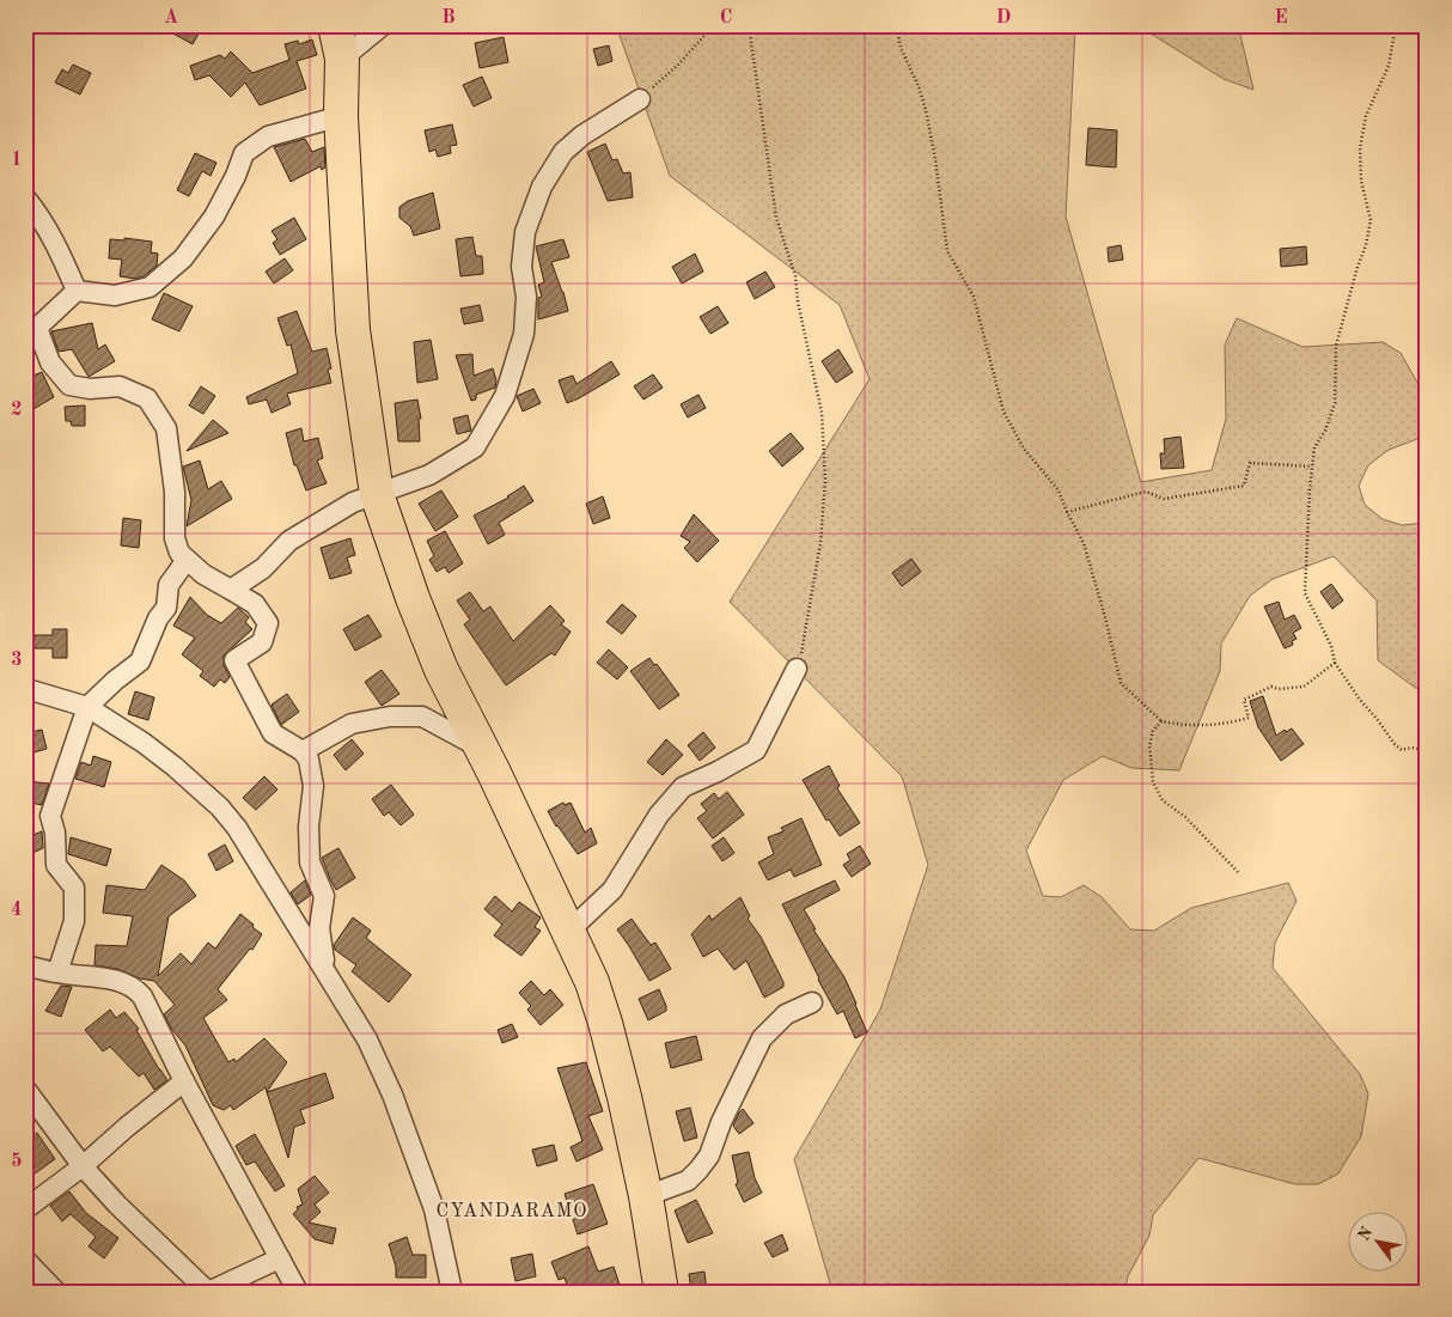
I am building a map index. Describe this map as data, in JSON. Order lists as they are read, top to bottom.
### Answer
{
  "districts": ["CYANDARAMO"],
  "north": "top left",
  "grid": {
    "columns": [
      "A",
      "B",
      "C",
      "D",
      "E"
    ],
    "rows": [
      "1",
      "2",
      "3",
      "4",
      "5"
    ]
  }
}
